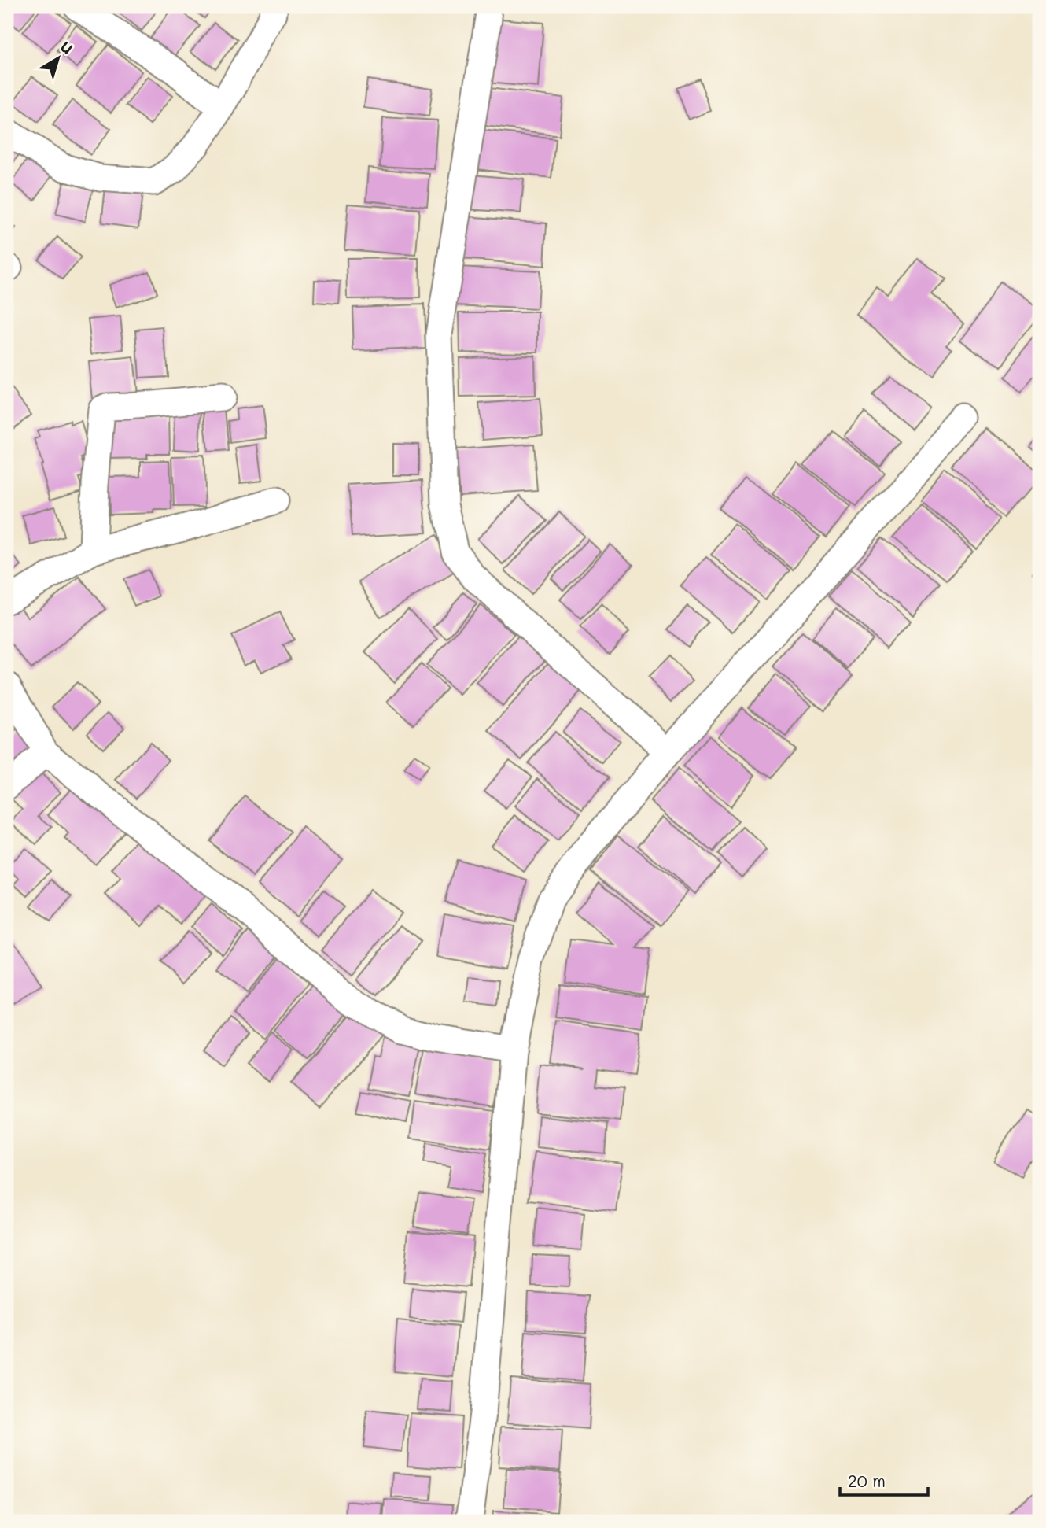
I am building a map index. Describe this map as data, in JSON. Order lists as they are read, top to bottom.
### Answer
{
  "scale_bar": "20 m",
  "north": "top right"
}
